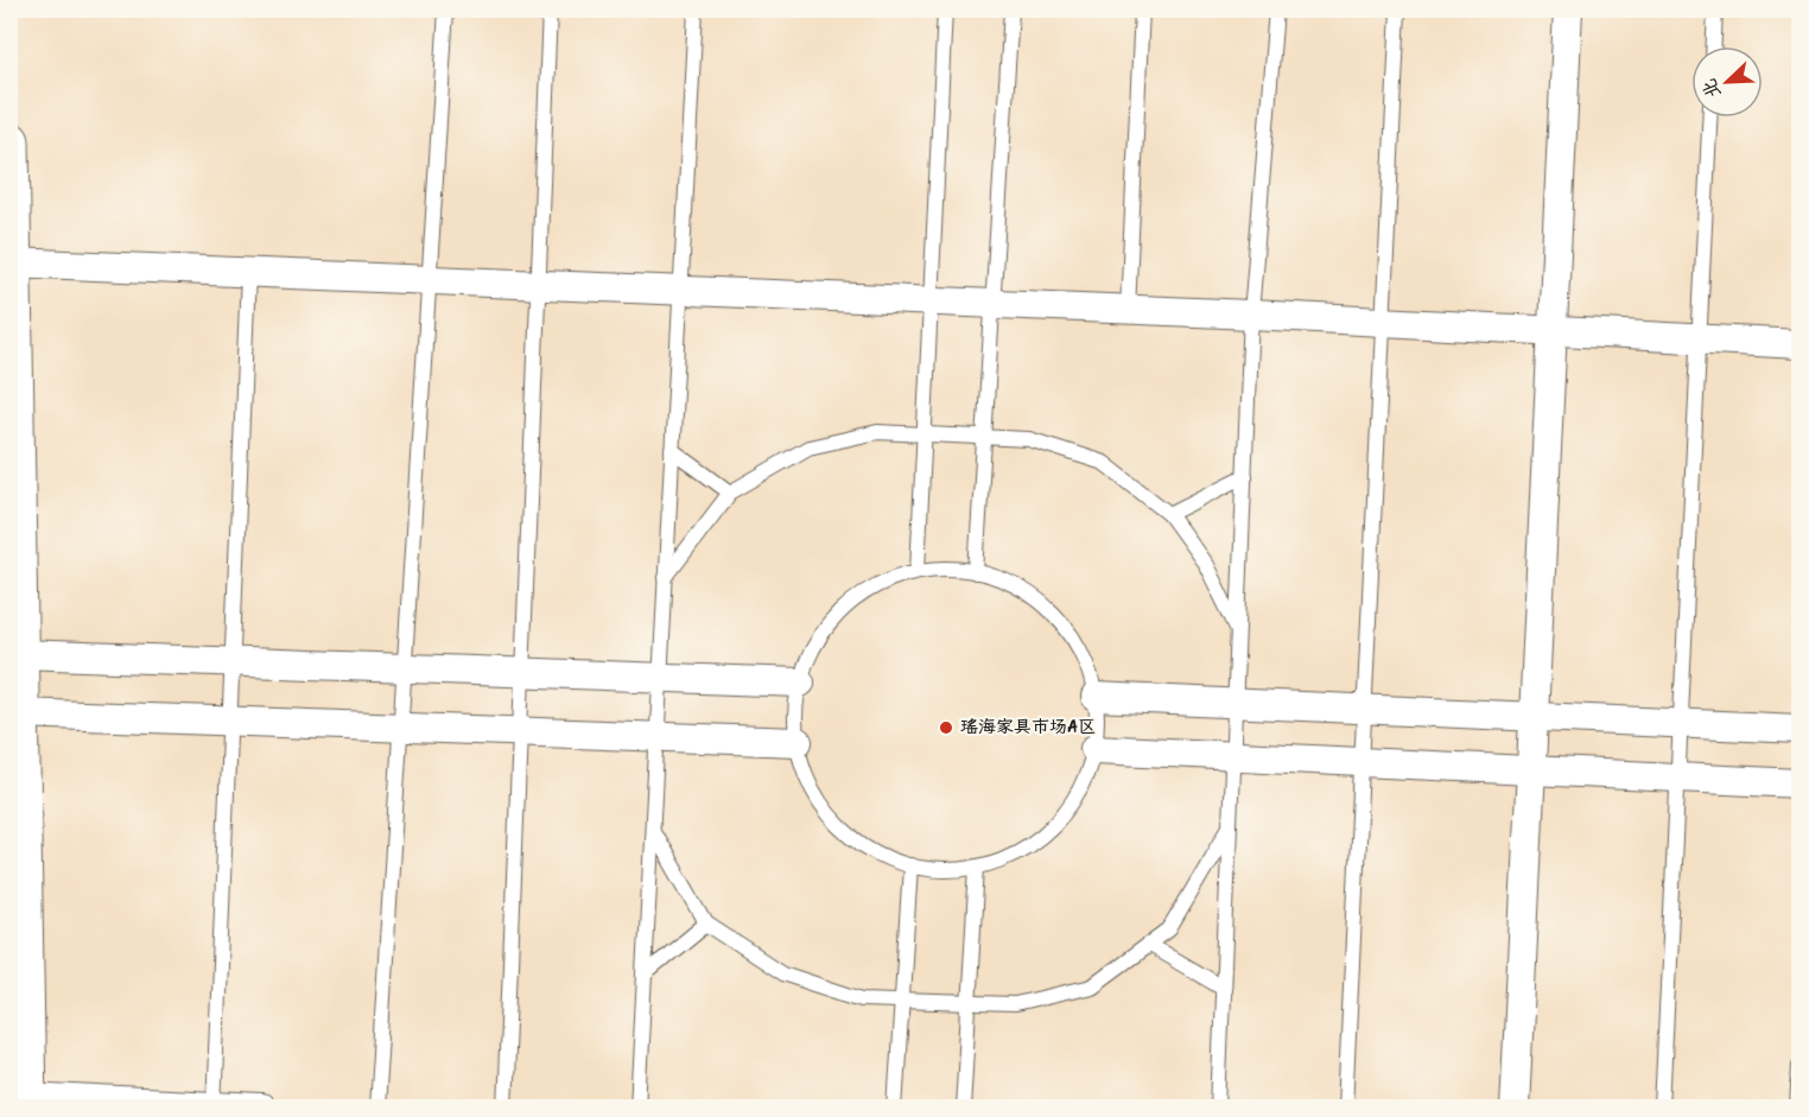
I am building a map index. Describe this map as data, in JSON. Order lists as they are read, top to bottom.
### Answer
{
  "places": ["瑶海家具市场A区"],
  "north": "bottom left"
}
